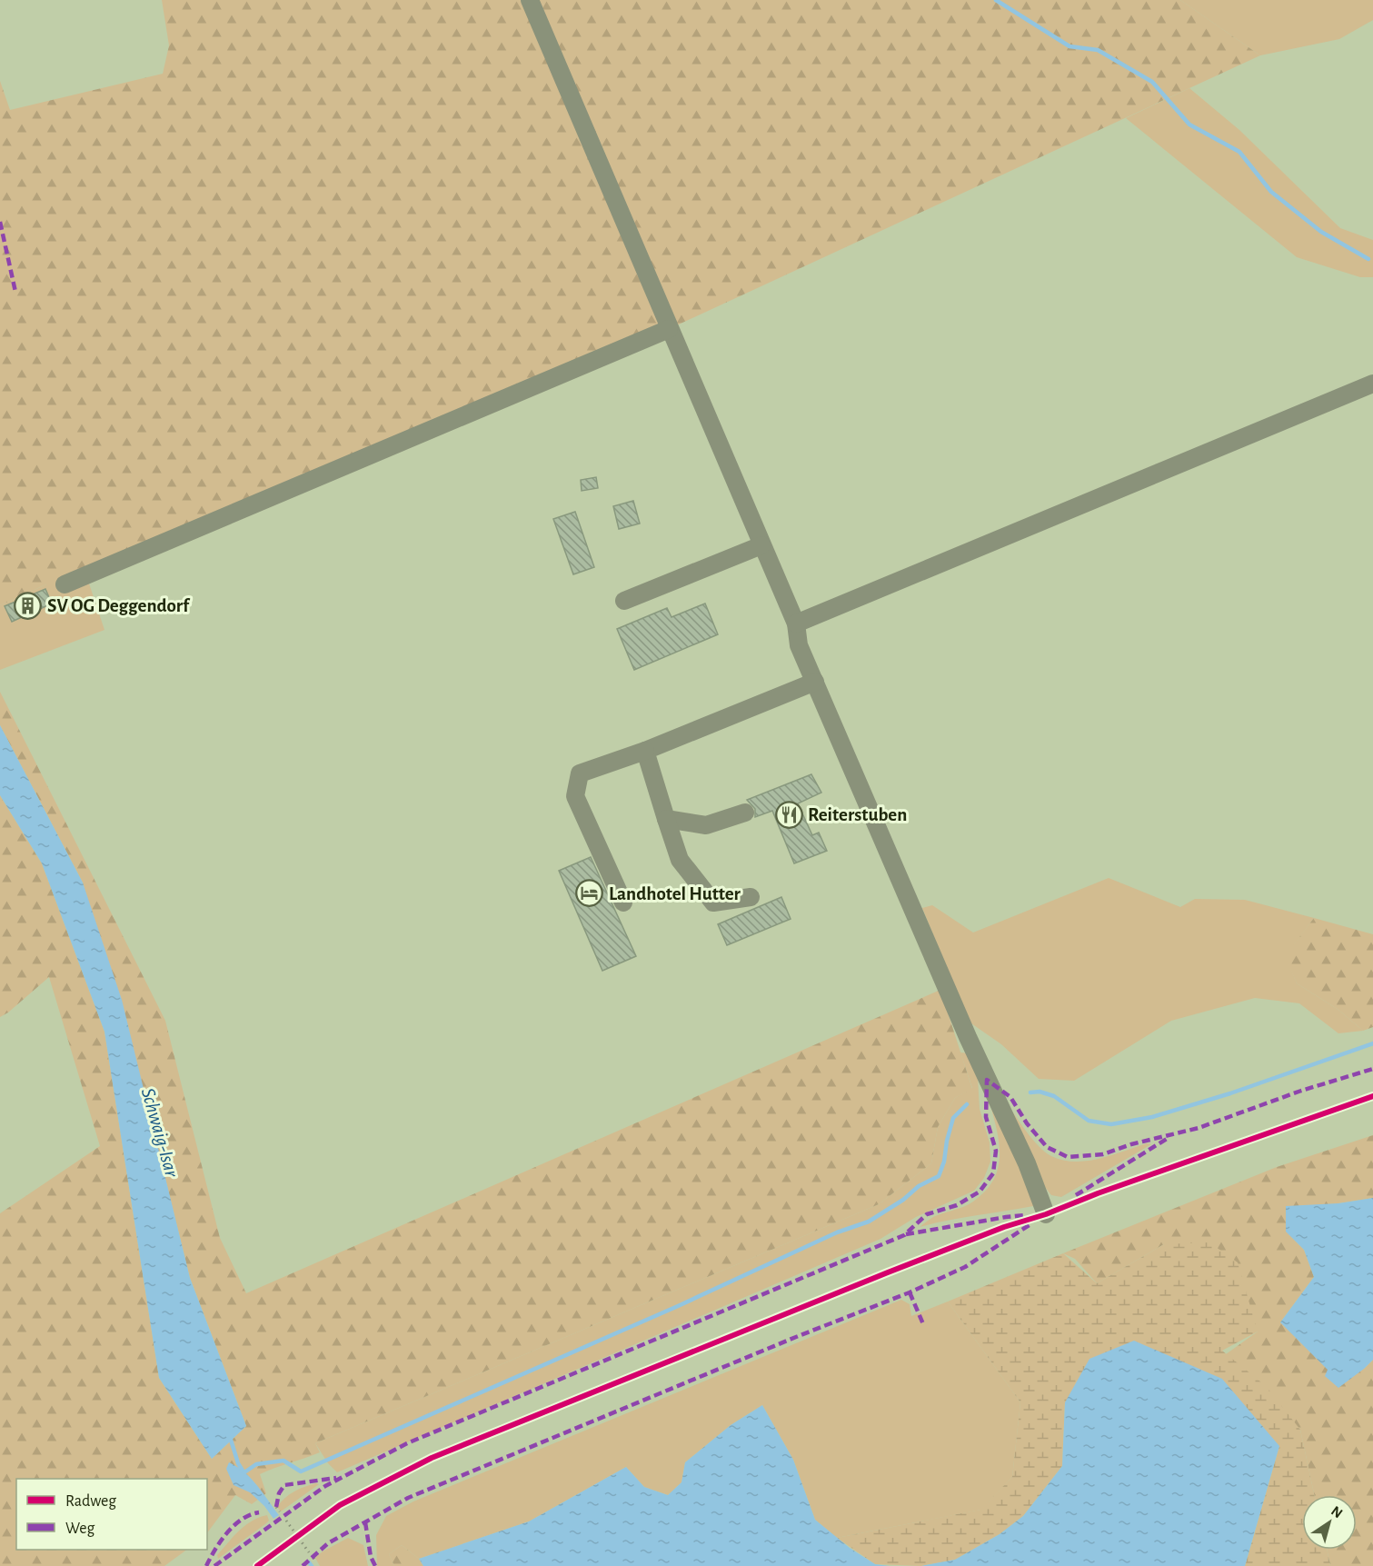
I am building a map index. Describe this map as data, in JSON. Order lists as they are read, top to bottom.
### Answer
{
  "water": ["Schwaig-Isar"],
  "places": {
    "building": ["SV OG Deggendorf"],
    "restaurant": ["Reiterstuben"],
    "hotel": ["Landhotel Hutter"]
  },
  "legend": ["Radweg", "Weg"],
  "north": "top right"
}
